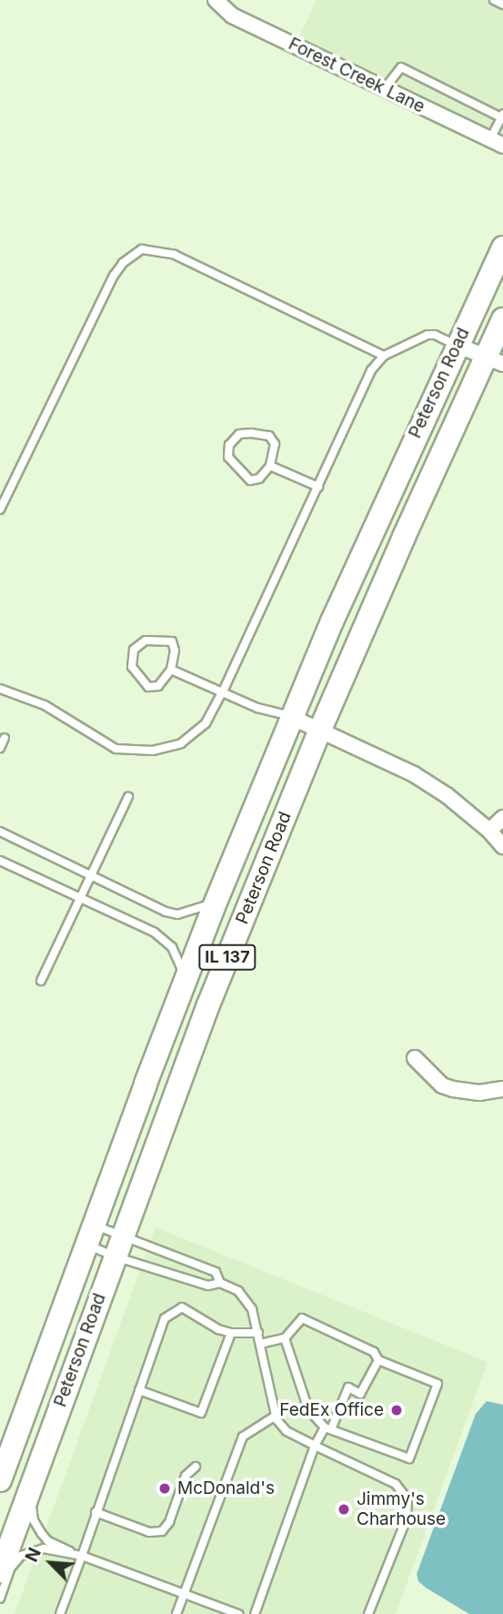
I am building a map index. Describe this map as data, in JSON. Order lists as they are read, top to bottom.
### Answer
{
  "streets": {
    "main road": ["Peterson Road", "IL 137"],
    "street": ["Forest Creek Lane"]
  },
  "places": ["FedEx Office", "McDonald's", "Jimmy's Charhouse"],
  "north": "top left"
}
